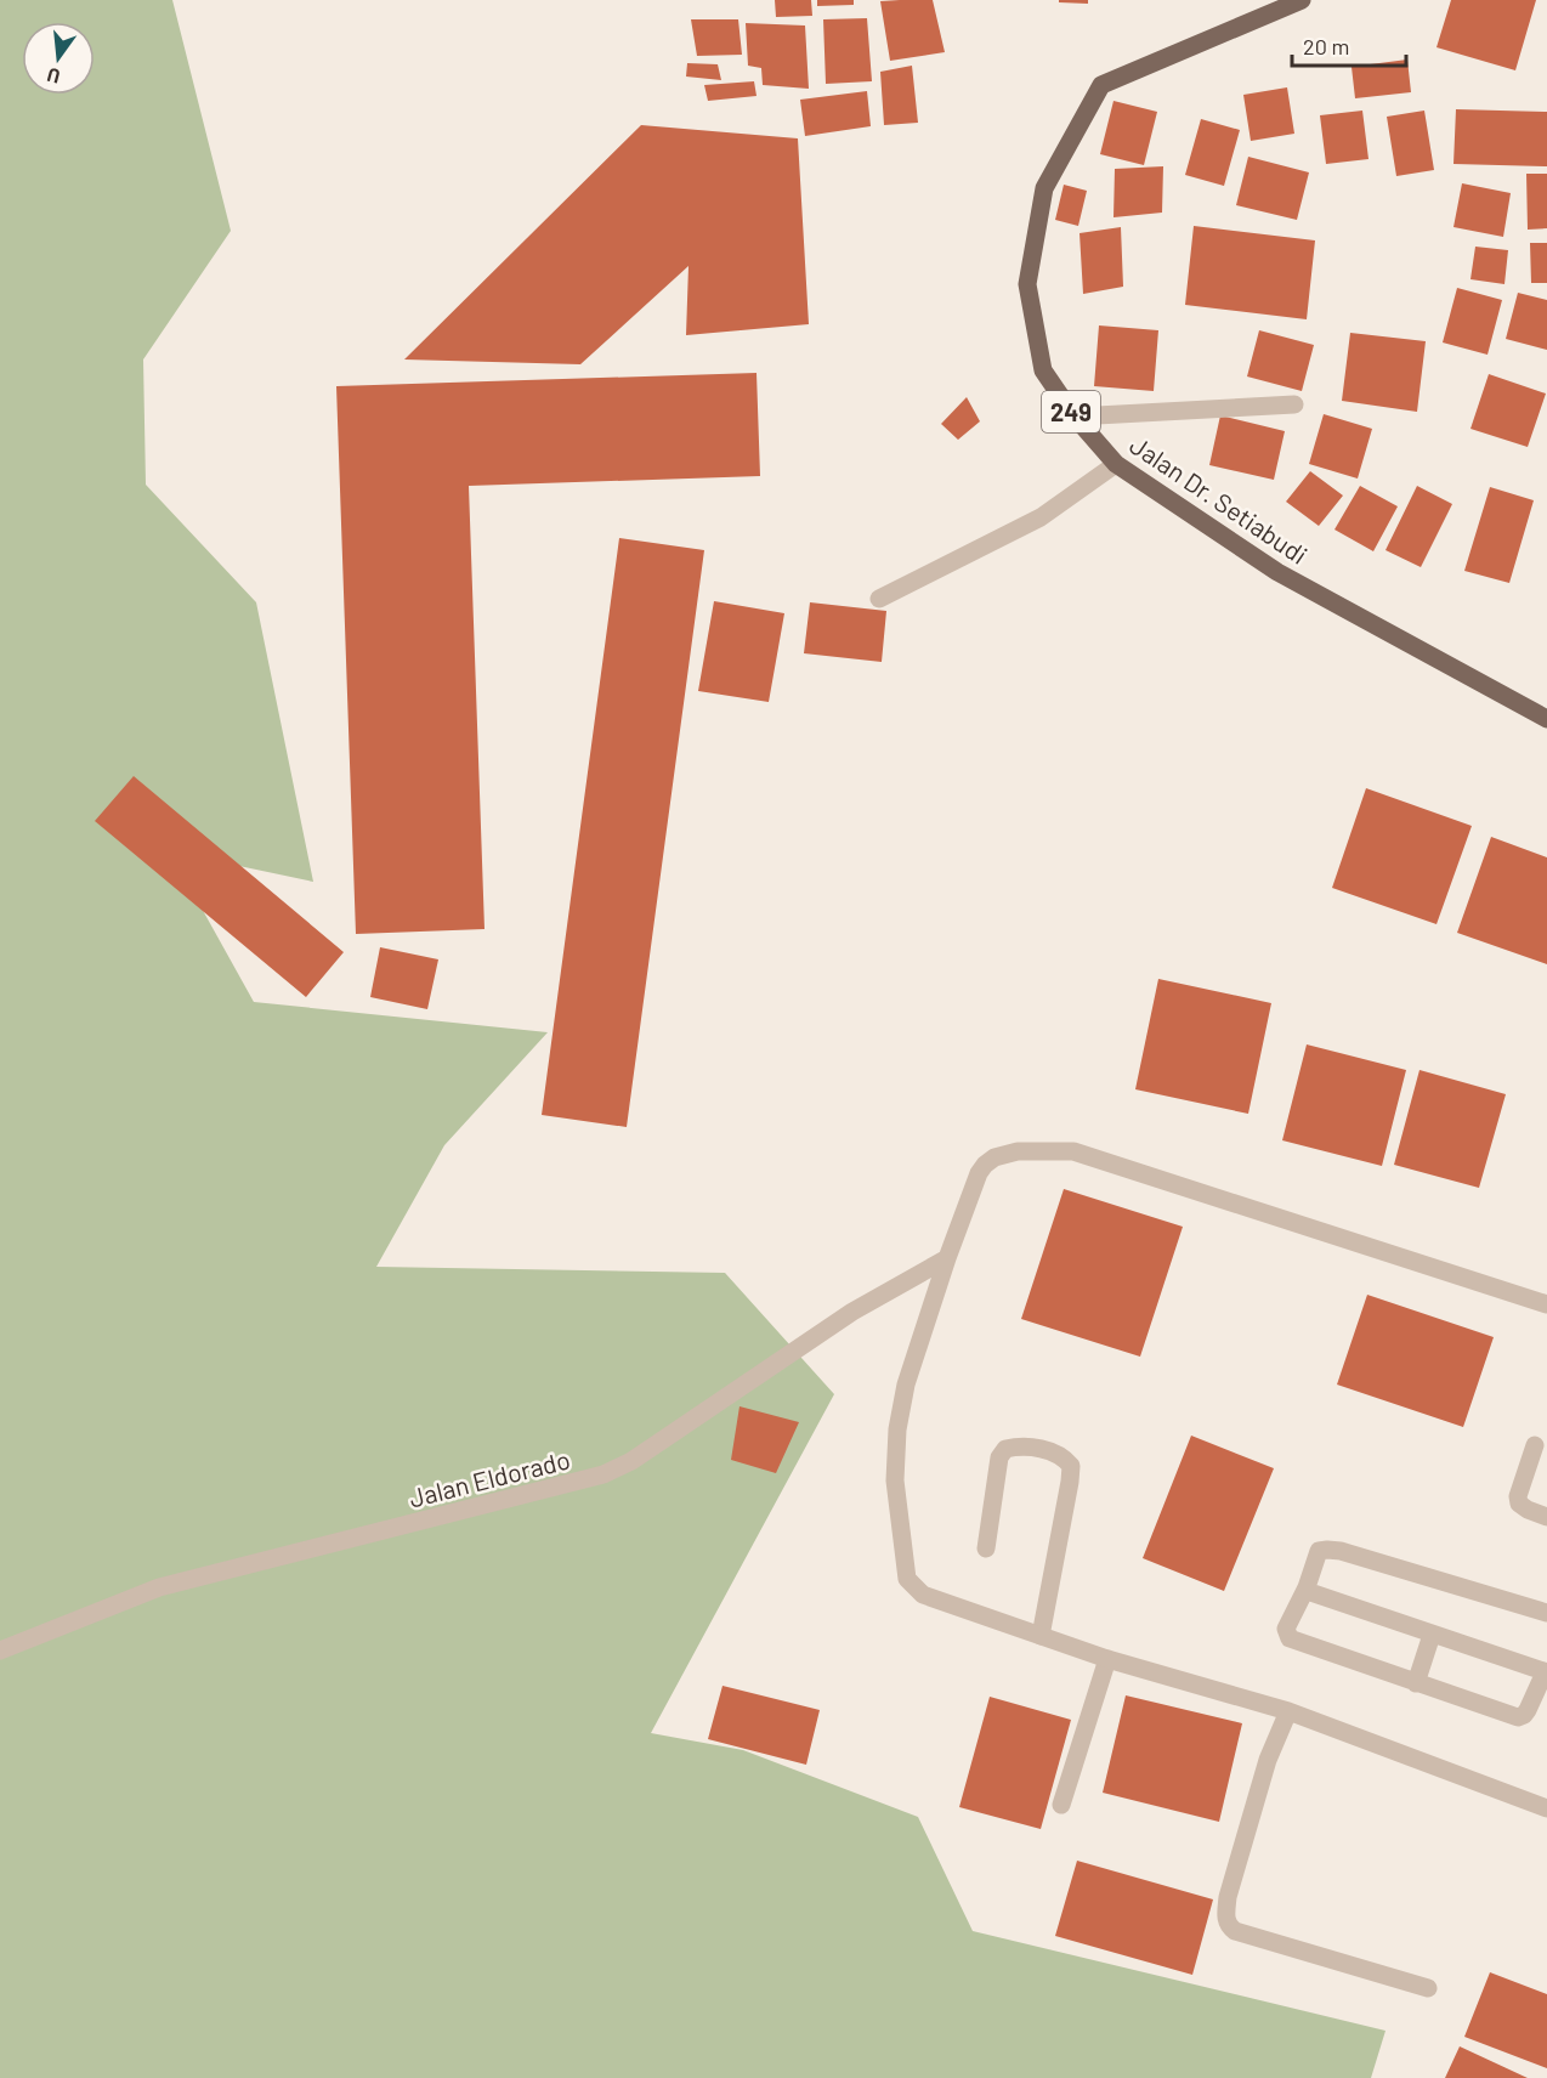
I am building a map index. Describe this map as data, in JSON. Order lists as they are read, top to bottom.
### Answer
{
  "streets": {
    "main road": ["249", "Jalan Dr. Setiabudi"],
    "street": ["Jalan Eldorado"]
  },
  "scale_bar": "20 m",
  "north": "bottom"
}
